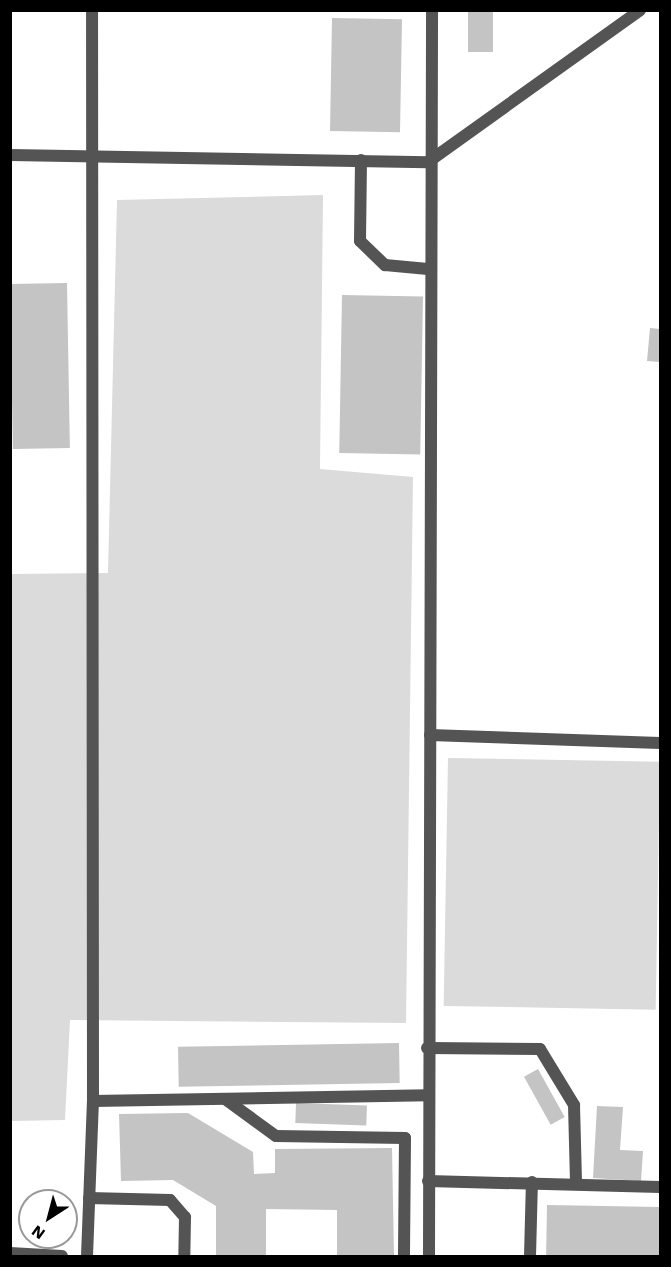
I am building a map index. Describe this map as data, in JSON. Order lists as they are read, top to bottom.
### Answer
{
  "north": "bottom left"
}
